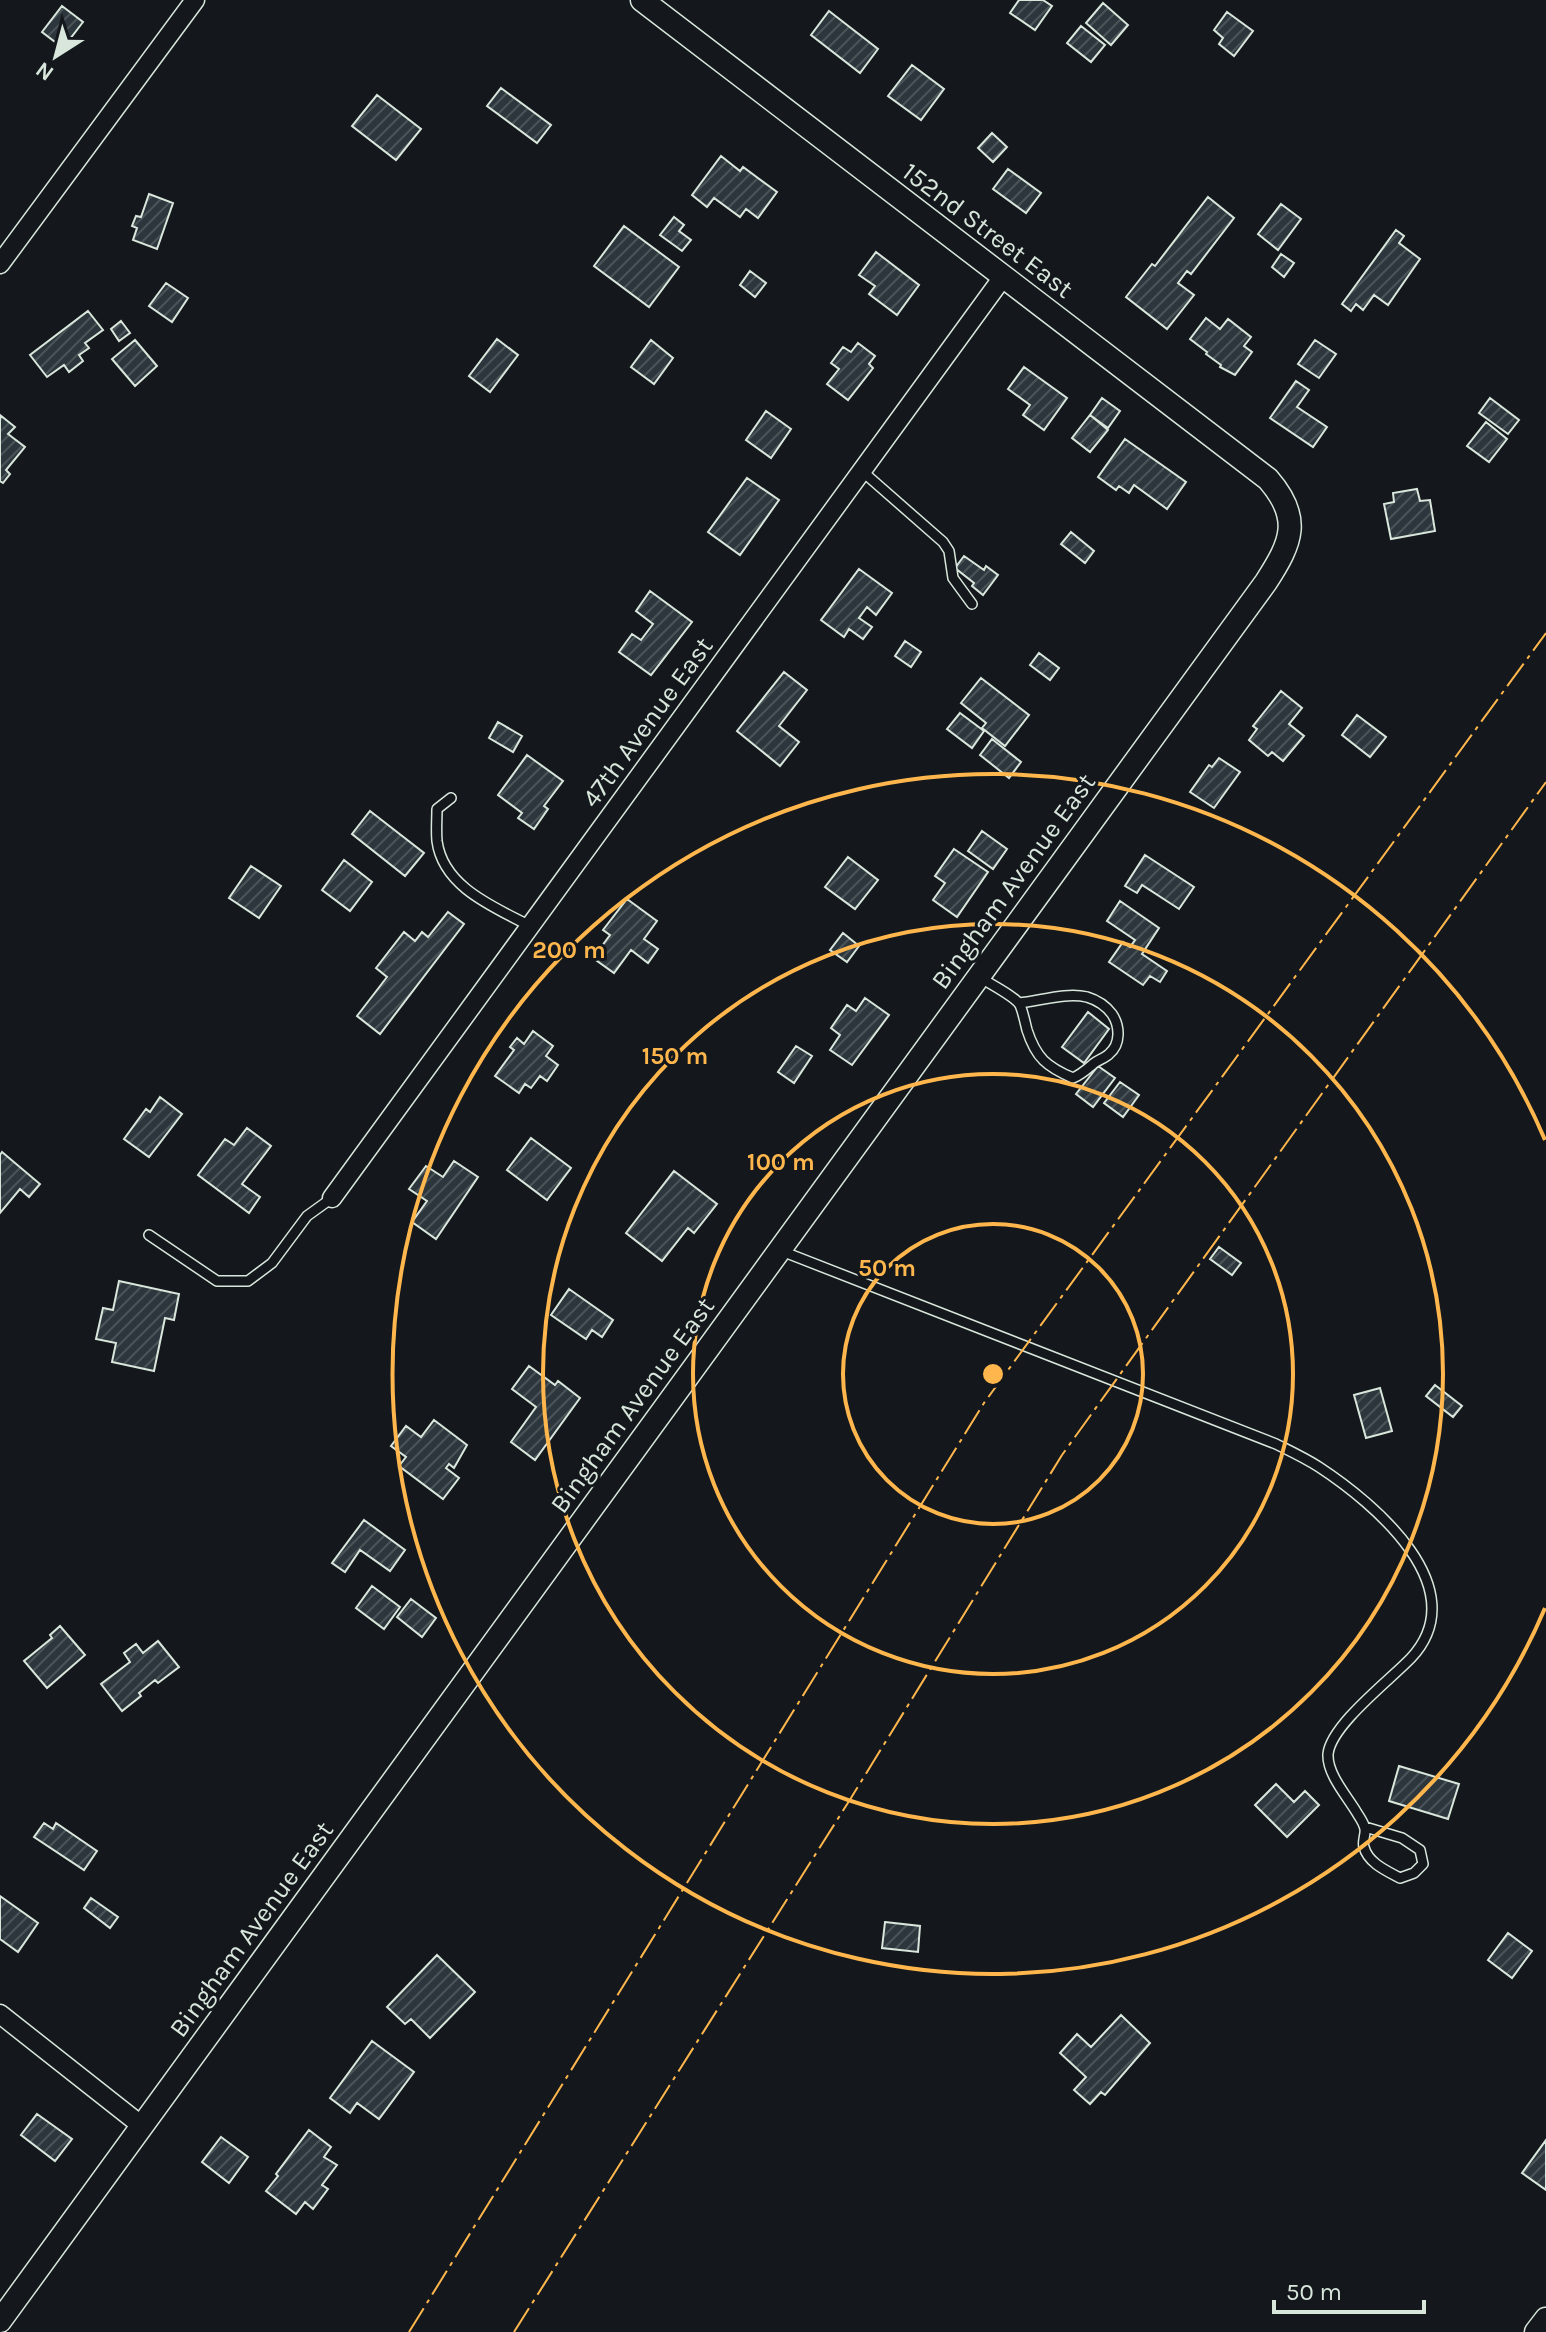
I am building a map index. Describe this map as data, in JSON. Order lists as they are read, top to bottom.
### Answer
{
  "streets": {
    "street": ["152nd Street East", "47th Avenue East", "Bingham Avenue East"]
  },
  "crossings": [
    ["152nd Street East", "47th Avenue East"],
    ["152nd Street East", "Bingham Avenue East"]
  ],
  "scale_bar": "50 m",
  "north": "bottom left",
  "rings": [
    "200 m",
    "150 m",
    "100 m",
    "50 m"
  ]
}
